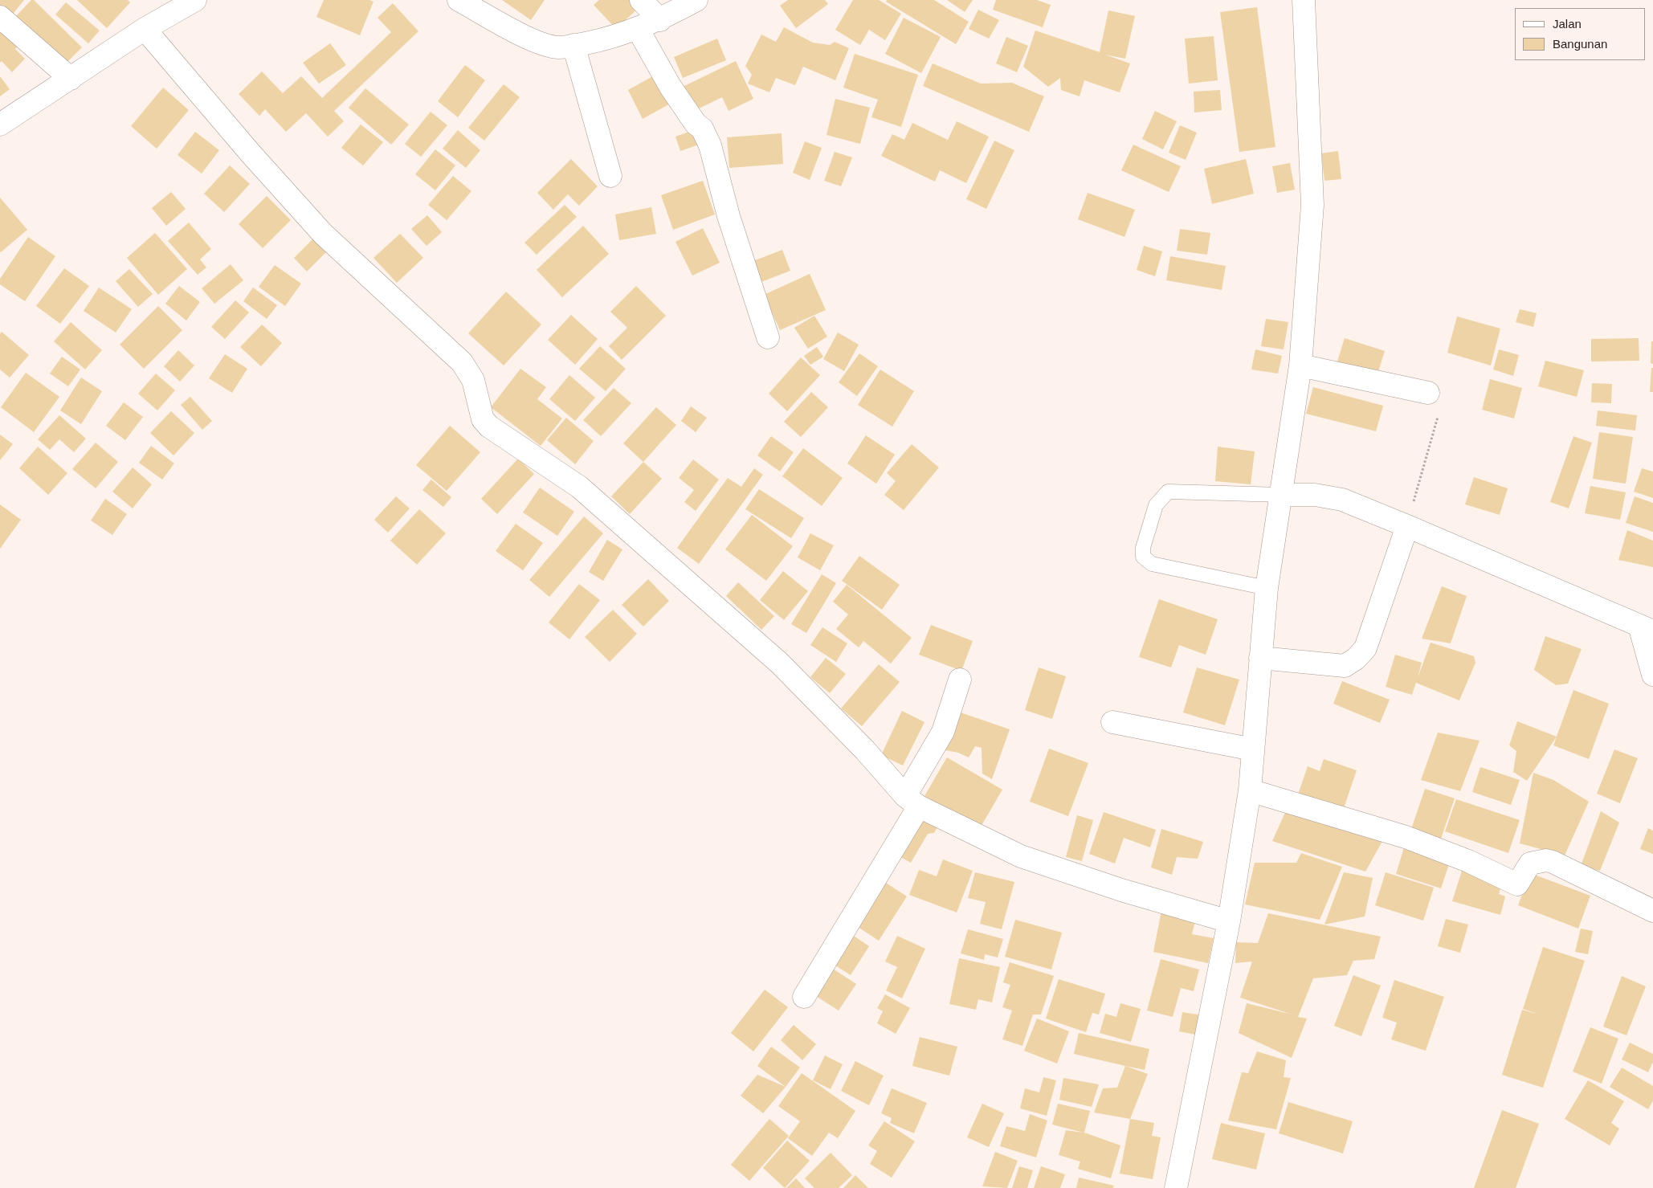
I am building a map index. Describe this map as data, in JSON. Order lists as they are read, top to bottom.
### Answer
{
  "legend": ["Jalan", "Bangunan"]
}
